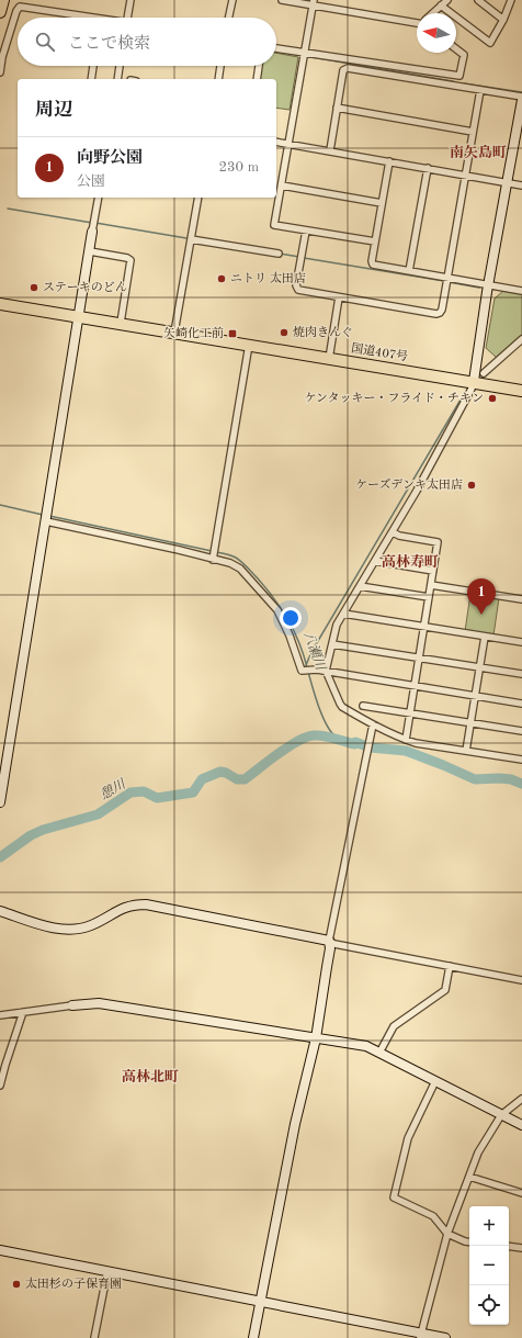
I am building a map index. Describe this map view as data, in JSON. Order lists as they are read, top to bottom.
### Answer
{
  "streets": {
    "highway": ["国道407号"]
  },
  "districts": ["南矢島町", "高林寿町", "高林北町"],
  "water": ["八瀬川", "憩川"],
  "places": {
    "other": [
      "ニトリ 太田店",
      "ステーキのどん",
      "焼肉きんぐ",
      "ケンタッキー・フライド・チキン",
      "ケーズデンキ太田店",
      "太田杉の子保育園"
    ],
    "transit": ["矢崎化工前"]
  },
  "north": "left",
  "page": {
    "search": "ここで検索",
    "heading": "周辺",
    "list": [
      {
        "mark": "1",
        "name": "向野公園",
        "note": "公園",
        "value": "230 m"
      }
    ],
    "pins": "1",
    "map_buttons": ["+", "−"]
  }
}
